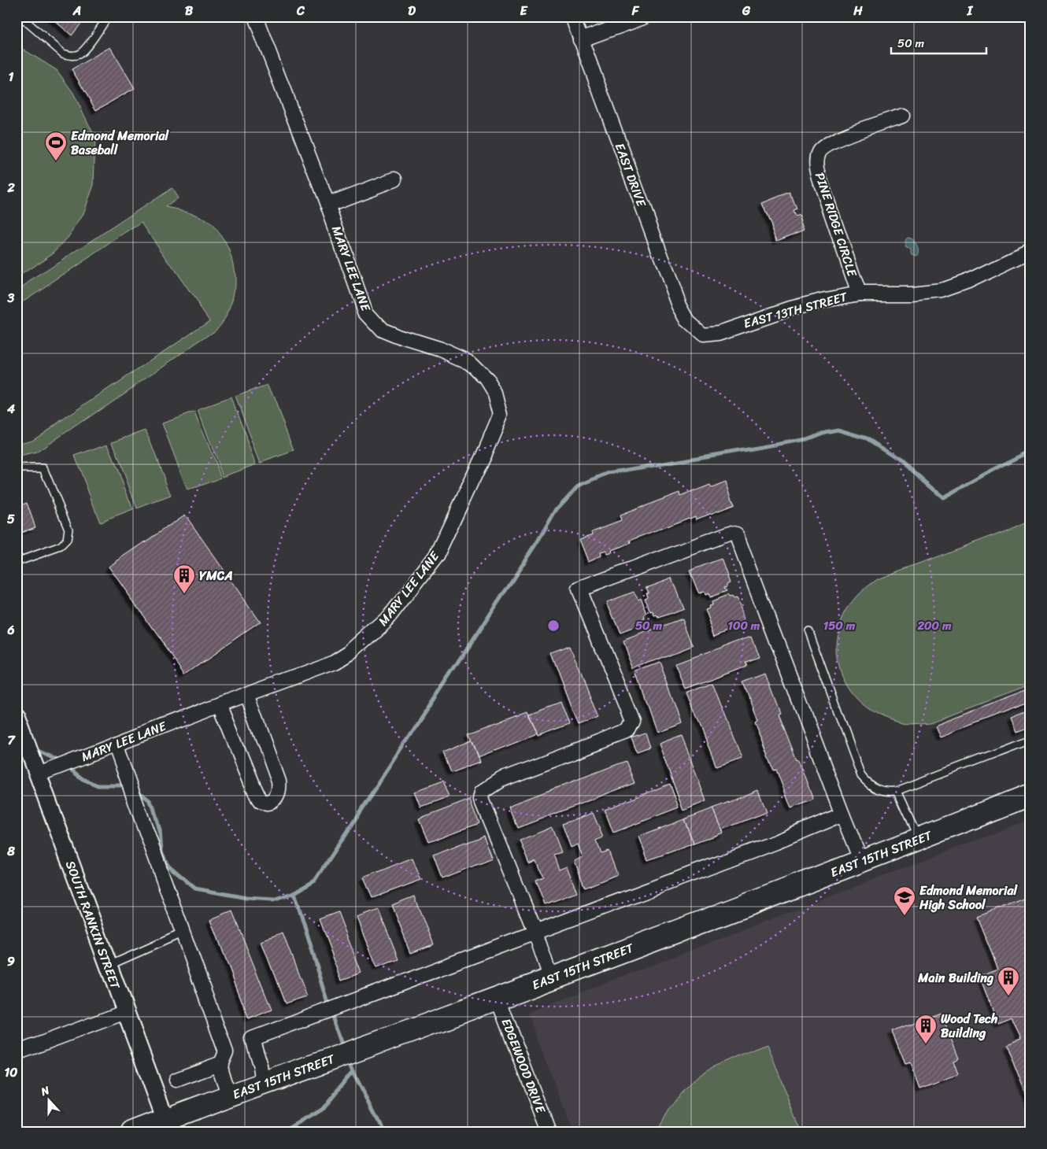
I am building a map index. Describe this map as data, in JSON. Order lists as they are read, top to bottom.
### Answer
{
  "streets": {
    "main road": ["EAST 15TH STREET"],
    "street": [
      "EAST DRIVE",
      "PINE RIDGE CIRCLE",
      "MARY LEE LANE",
      "EAST 13TH STREET",
      "SOUTH RANKIN STREET",
      "EDGEWOOD DRIVE"
    ]
  },
  "crossings": [
    ["EAST DRIVE", "EAST 13TH STREET"],
    ["PINE RIDGE CIRCLE", "EAST 13TH STREET"],
    ["MARY LEE LANE", "SOUTH RANKIN STREET"],
    ["EAST 15TH STREET", "SOUTH RANKIN STREET"],
    ["EAST 15TH STREET", "EDGEWOOD DRIVE"]
  ],
  "places": {
    "sports": ["Edmond Memorial Baseball"],
    "building": ["YMCA", "Main Building", "Wood Tech Building"],
    "school or university": ["Edmond Memorial High School"]
  },
  "scale_bar": "50 m",
  "north": "top",
  "grid": {
    "columns": [
      "A",
      "B",
      "C",
      "D",
      "E",
      "F",
      "G",
      "H",
      "I"
    ],
    "rows": [
      "1",
      "2",
      "3",
      "4",
      "5",
      "6",
      "7",
      "8",
      "9",
      "10"
    ]
  },
  "rings": [
    "50 m",
    "100 m",
    "150 m",
    "200 m"
  ]
}
